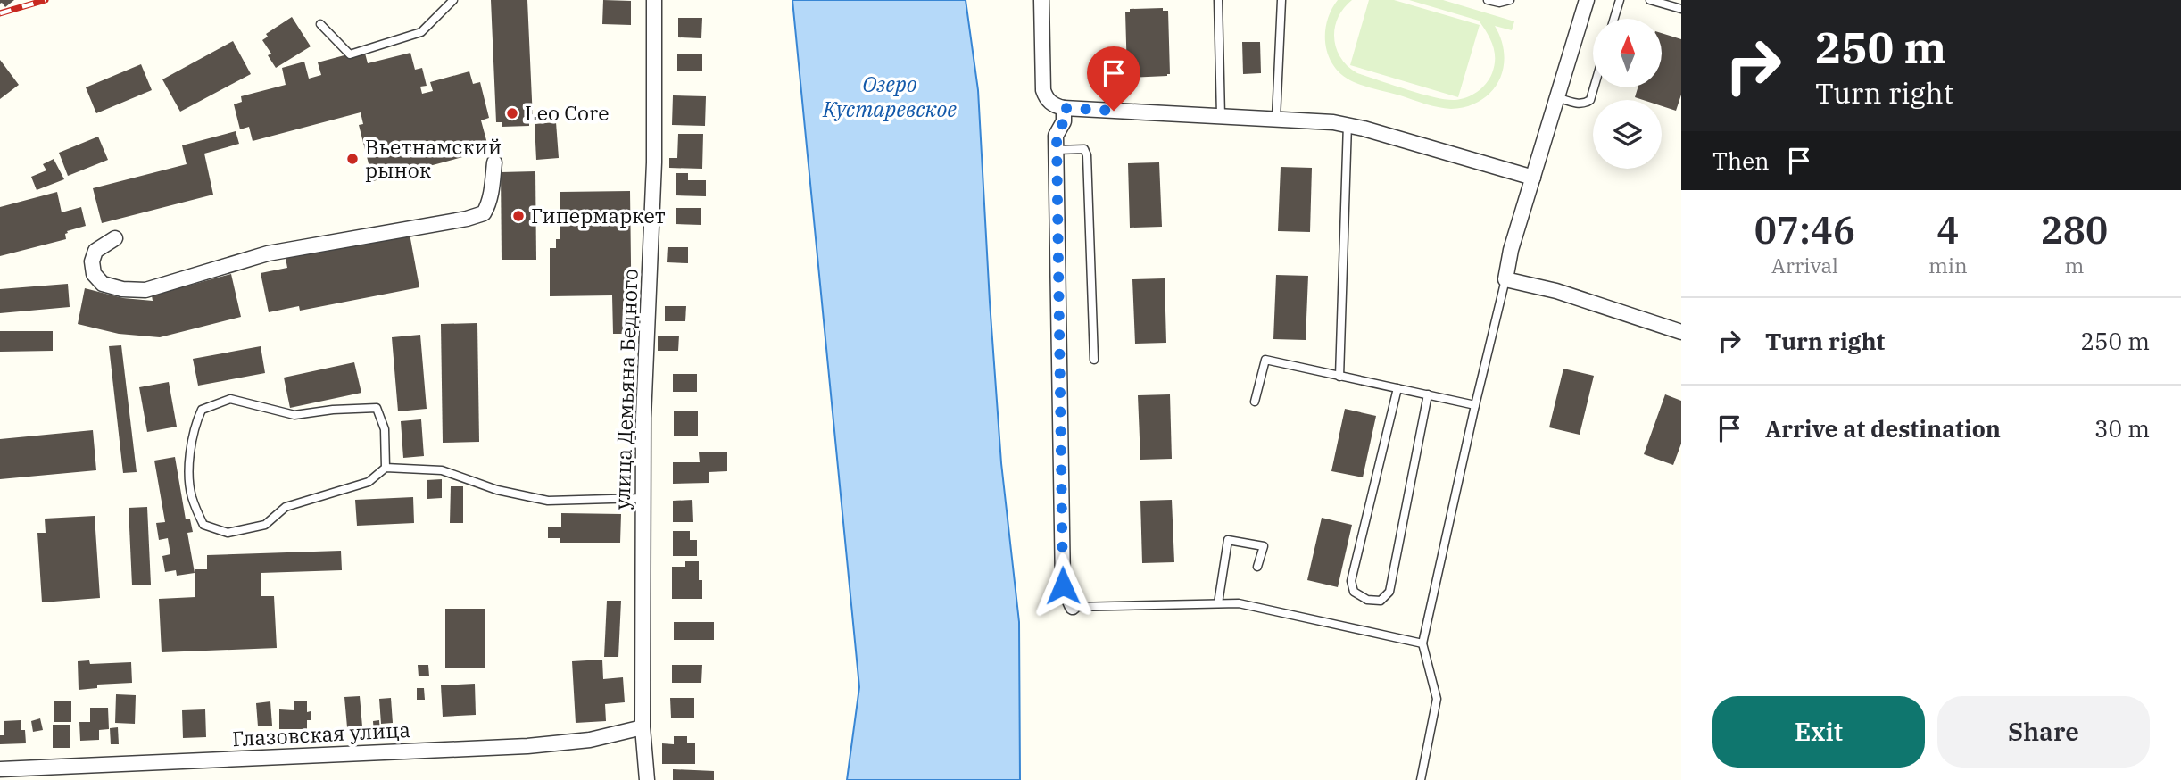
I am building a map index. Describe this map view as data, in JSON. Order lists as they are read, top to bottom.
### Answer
{
  "streets": {
    "street": ["улица Демьяна Бедного", "Глазовская улица"]
  },
  "crossings": [
    ["улица Демьяна Бедного", "Глазовская улица"]
  ],
  "water": ["Озеро Кустаревское"],
  "places": ["Leo Core", "Вьетнамский рынок", "Гипермаркет"],
  "north": "top",
  "page": {
    "turn": ["250 m", "Turn right"],
    "then": "Then",
    "eta": [
      "07:46",
      "Arrival",
      "4",
      "min",
      "280",
      "m"
    ],
    "list": [
      {
        "name": "Turn right",
        "value": "250 m"
      },
      {
        "name": "Arrive at destination",
        "value": "30 m"
      }
    ],
    "buttons": ["Exit", "Share"]
  }
}
